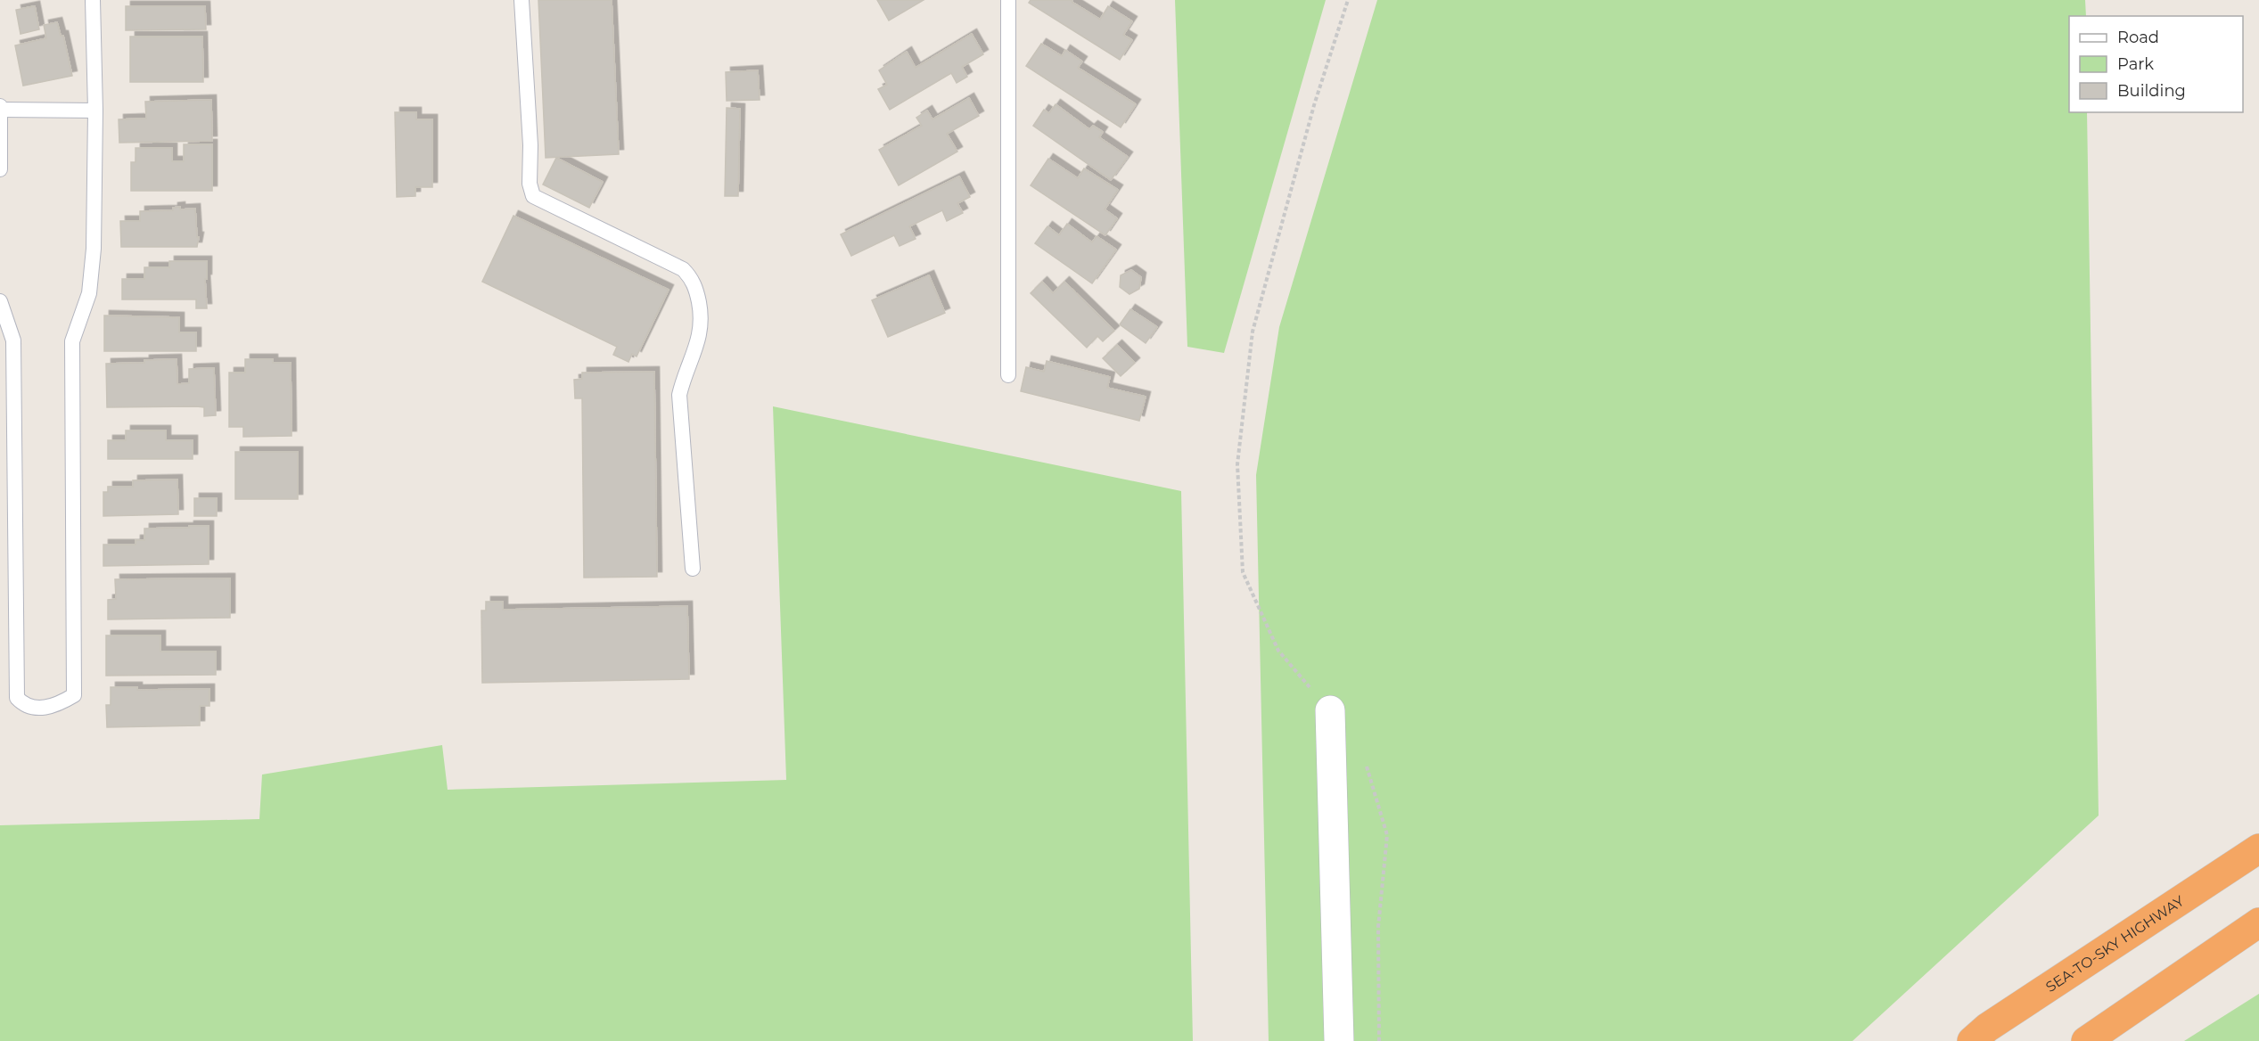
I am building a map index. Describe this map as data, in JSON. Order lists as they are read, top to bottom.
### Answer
{
  "streets": {
    "highway": ["SEA-TO-SKY HIGHWAY"]
  },
  "legend": ["Road", "Park", "Building"]
}
